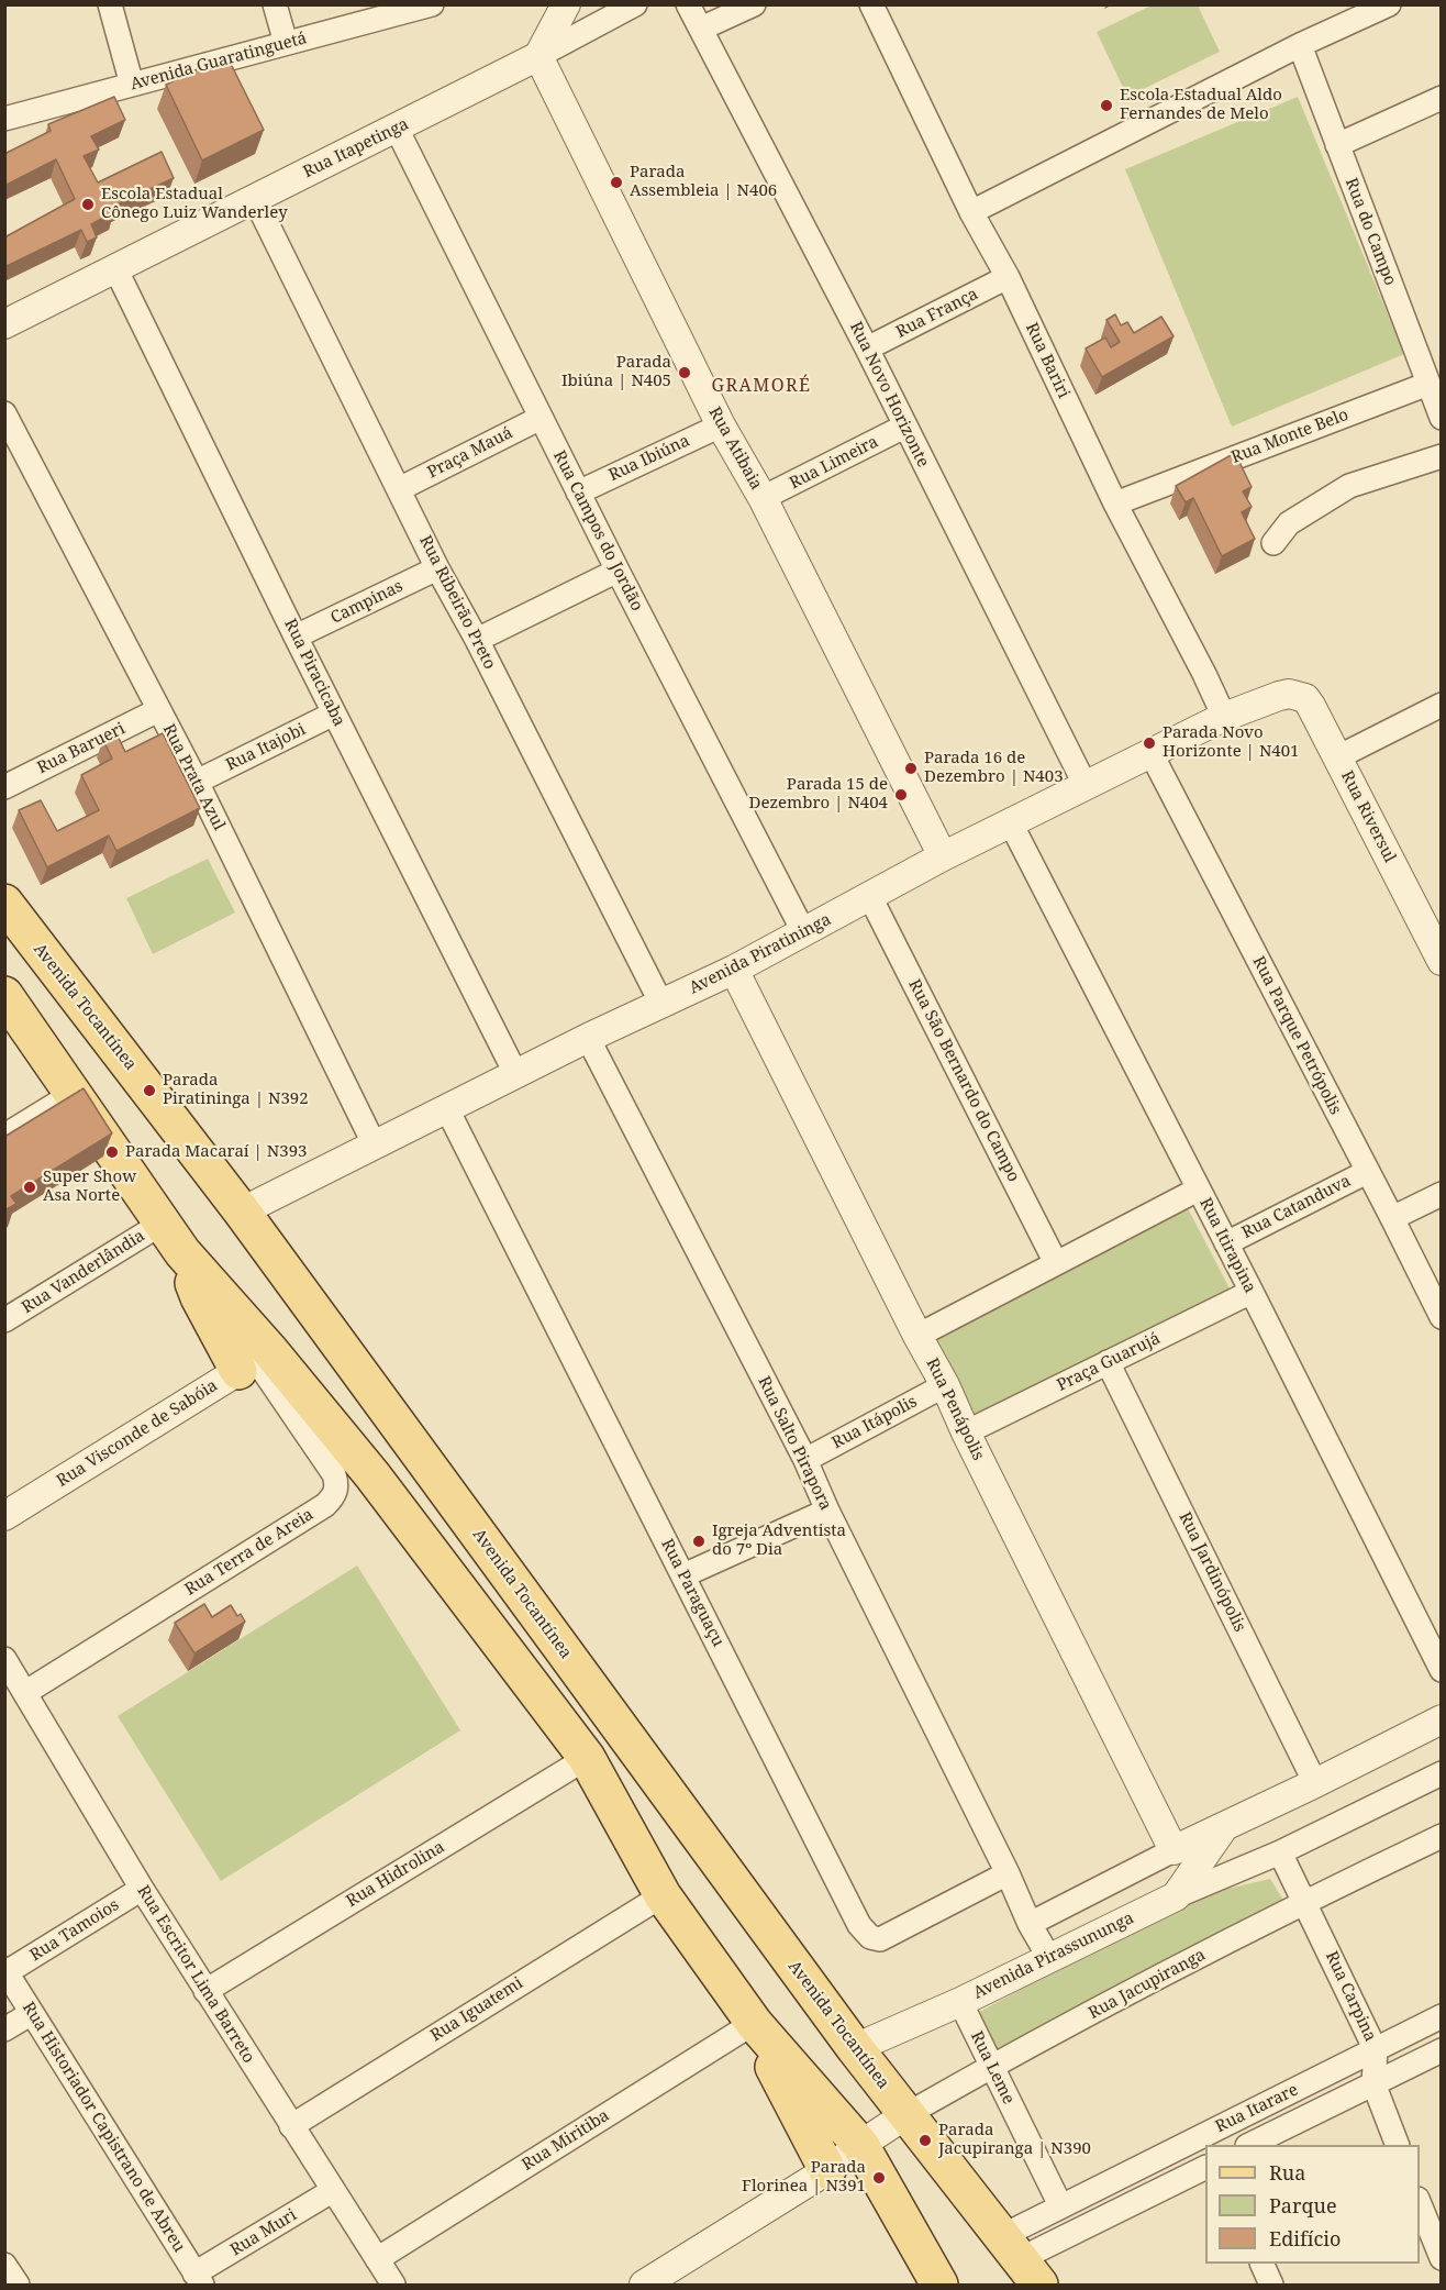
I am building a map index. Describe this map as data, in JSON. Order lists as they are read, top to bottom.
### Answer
{
  "streets": {
    "main road": ["Avenida Tocantínea"],
    "street": [
      "Avenida Guaratinguetá",
      "Rua Itapetinga",
      "Rua do Campo",
      "Rua França",
      "Rua Bariri",
      "Rua Novo Horizonte",
      "Rua Monte Belo",
      "Rua Atibaia",
      "Praça Mauá",
      "Rua Ibiúna",
      "Rua Limeira",
      "Rua Campos do Jordão",
      "Campinas",
      "Rua Ribeirão Preto",
      "Rua Piracicaba",
      "Rua Itajobi",
      "Rua Barueri",
      "Rua Prata Azul",
      "Rua Riversul",
      "Avenida Piratininga",
      "Rua Parque Petrópolis",
      "Rua São Bernardo do Campo",
      "Rua Catanduva",
      "Rua Itirapina",
      "Rua Vanderlândia",
      "Praça Guarujá",
      "Rua Penápolis",
      "Rua Itápolis",
      "Rua Visconde de Sabóia",
      "Rua Salto Pirapora",
      "Rua Terra de Areia",
      "Rua Jardinópolis",
      "Rua Paraguaçu",
      "Rua Hidrolina",
      "Rua Tamoios",
      "Avenida Pirassununga",
      "Rua Escritor Lima Barreto",
      "Rua Jacupiranga",
      "Rua Carpina",
      "Rua Iguatemi",
      "Rua Leme",
      "Rua Itarare",
      "Rua Historiador Capistrano de Abreu",
      "Rua Miritiba",
      "Rua Muri"
    ]
  },
  "crossings": [
    ["Rua Itapetinga", "Rua Atibaia"],
    ["Rua Itapetinga", "Rua Campos do Jordão"],
    ["Rua Itapetinga", "Rua Ribeirão Preto"],
    ["Rua Itapetinga", "Rua Piracicaba"],
    ["Rua do Campo", "Rua Monte Belo"],
    ["Rua França", "Rua Bariri"],
    ["Rua França", "Rua Novo Horizonte"],
    ["Rua Bariri", "Rua Monte Belo"],
    ["Rua Bariri", "Avenida Piratininga"],
    ["Rua Novo Horizonte", "Rua Limeira"],
    ["Rua Novo Horizonte", "Avenida Piratininga"],
    ["Rua Atibaia", "Rua Ibiúna"],
    ["Rua Atibaia", "Rua Limeira"],
    ["Rua Atibaia", "Avenida Piratininga"],
    ["Praça Mauá", "Rua Campos do Jordão"],
    ["Praça Mauá", "Rua Ribeirão Preto"],
    ["Rua Ibiúna", "Rua Campos do Jordão"],
    ["Rua Campos do Jordão", "Avenida Piratininga"],
    ["Campinas", "Rua Ribeirão Preto"],
    ["Campinas", "Rua Piracicaba"],
    ["Rua Ribeirão Preto", "Avenida Piratininga"],
    ["Rua Piracicaba", "Rua Itajobi"],
    ["Rua Piracicaba", "Avenida Piratininga"],
    ["Rua Itajobi", "Rua Prata Azul"],
    ["Rua Barueri", "Rua Prata Azul"],
    ["Rua Prata Azul", "Avenida Piratininga"],
    ["Rua Riversul", "Avenida Piratininga"],
    ["Avenida Piratininga", "Avenida Tocantínea"],
    ["Avenida Piratininga", "Rua Parque Petrópolis"],
    ["Avenida Piratininga", "Rua São Bernardo do Campo"],
    ["Avenida Piratininga", "Rua Itirapina"],
    ["Avenida Piratininga", "Rua Penápolis"],
    ["Avenida Piratininga", "Rua Salto Pirapora"],
    ["Avenida Piratininga", "Rua Paraguaçu"],
    ["Avenida Tocantínea", "Avenida Pirassununga"],
    ["Avenida Tocantínea", "Rua Jacupiranga"],
    ["Avenida Tocantínea", "Rua Itarare"],
    ["Rua Parque Petrópolis", "Rua Catanduva"],
    ["Rua Catanduva", "Rua Itirapina"],
    ["Rua Itirapina", "Praça Guarujá"],
    ["Praça Guarujá", "Rua Penápolis"],
    ["Praça Guarujá", "Rua Jardinópolis"],
    ["Rua Penápolis", "Rua Itápolis"],
    ["Rua Penápolis", "Avenida Pirassununga"],
    ["Rua Itápolis", "Rua Salto Pirapora"],
    ["Rua Visconde de Sabóia", "Rua Terra de Areia"],
    ["Rua Salto Pirapora", "Rua Paraguaçu"],
    ["Rua Salto Pirapora", "Avenida Pirassununga"],
    ["Rua Terra de Areia", "Rua Escritor Lima Barreto"],
    ["Rua Jardinópolis", "Avenida Pirassununga"],
    ["Rua Hidrolina", "Rua Escritor Lima Barreto"],
    ["Rua Tamoios", "Rua Escritor Lima Barreto"],
    ["Rua Tamoios", "Rua Historiador Capistrano de Abreu"],
    ["Avenida Pirassununga", "Rua Leme"],
    ["Rua Escritor Lima Barreto", "Rua Iguatemi"],
    ["Rua Escritor Lima Barreto", "Rua Miritiba"],
    ["Rua Escritor Lima Barreto", "Rua Muri"],
    ["Rua Jacupiranga", "Rua Carpina"],
    ["Rua Jacupiranga", "Rua Leme"],
    ["Rua Carpina", "Rua Itarare"],
    ["Rua Leme", "Rua Itarare"],
    ["Rua Historiador Capistrano de Abreu", "Rua Muri"]
  ],
  "districts": ["GRAMORÉ"],
  "places": [
    "Escola Estadual Aldo Fernandes de Melo",
    "Parada Assembleia | N406",
    "Escola Estadual Cônego Luiz Wanderley",
    "Parada Ibiúna | N405",
    "Parada Novo Horizonte | N401",
    "Parada 16 de Dezembro | N403",
    "Parada 15 de Dezembro | N404",
    "Parada Piratininga | N392",
    "Parada Macaraí | N393",
    "Super Show Asa Norte",
    "Igreja Adventista do 7º Dia",
    "Parada Jacupiranga | N390",
    "Parada Florinea | N391"
  ],
  "legend": ["Rua", "Parque", "Edifício"]
}
